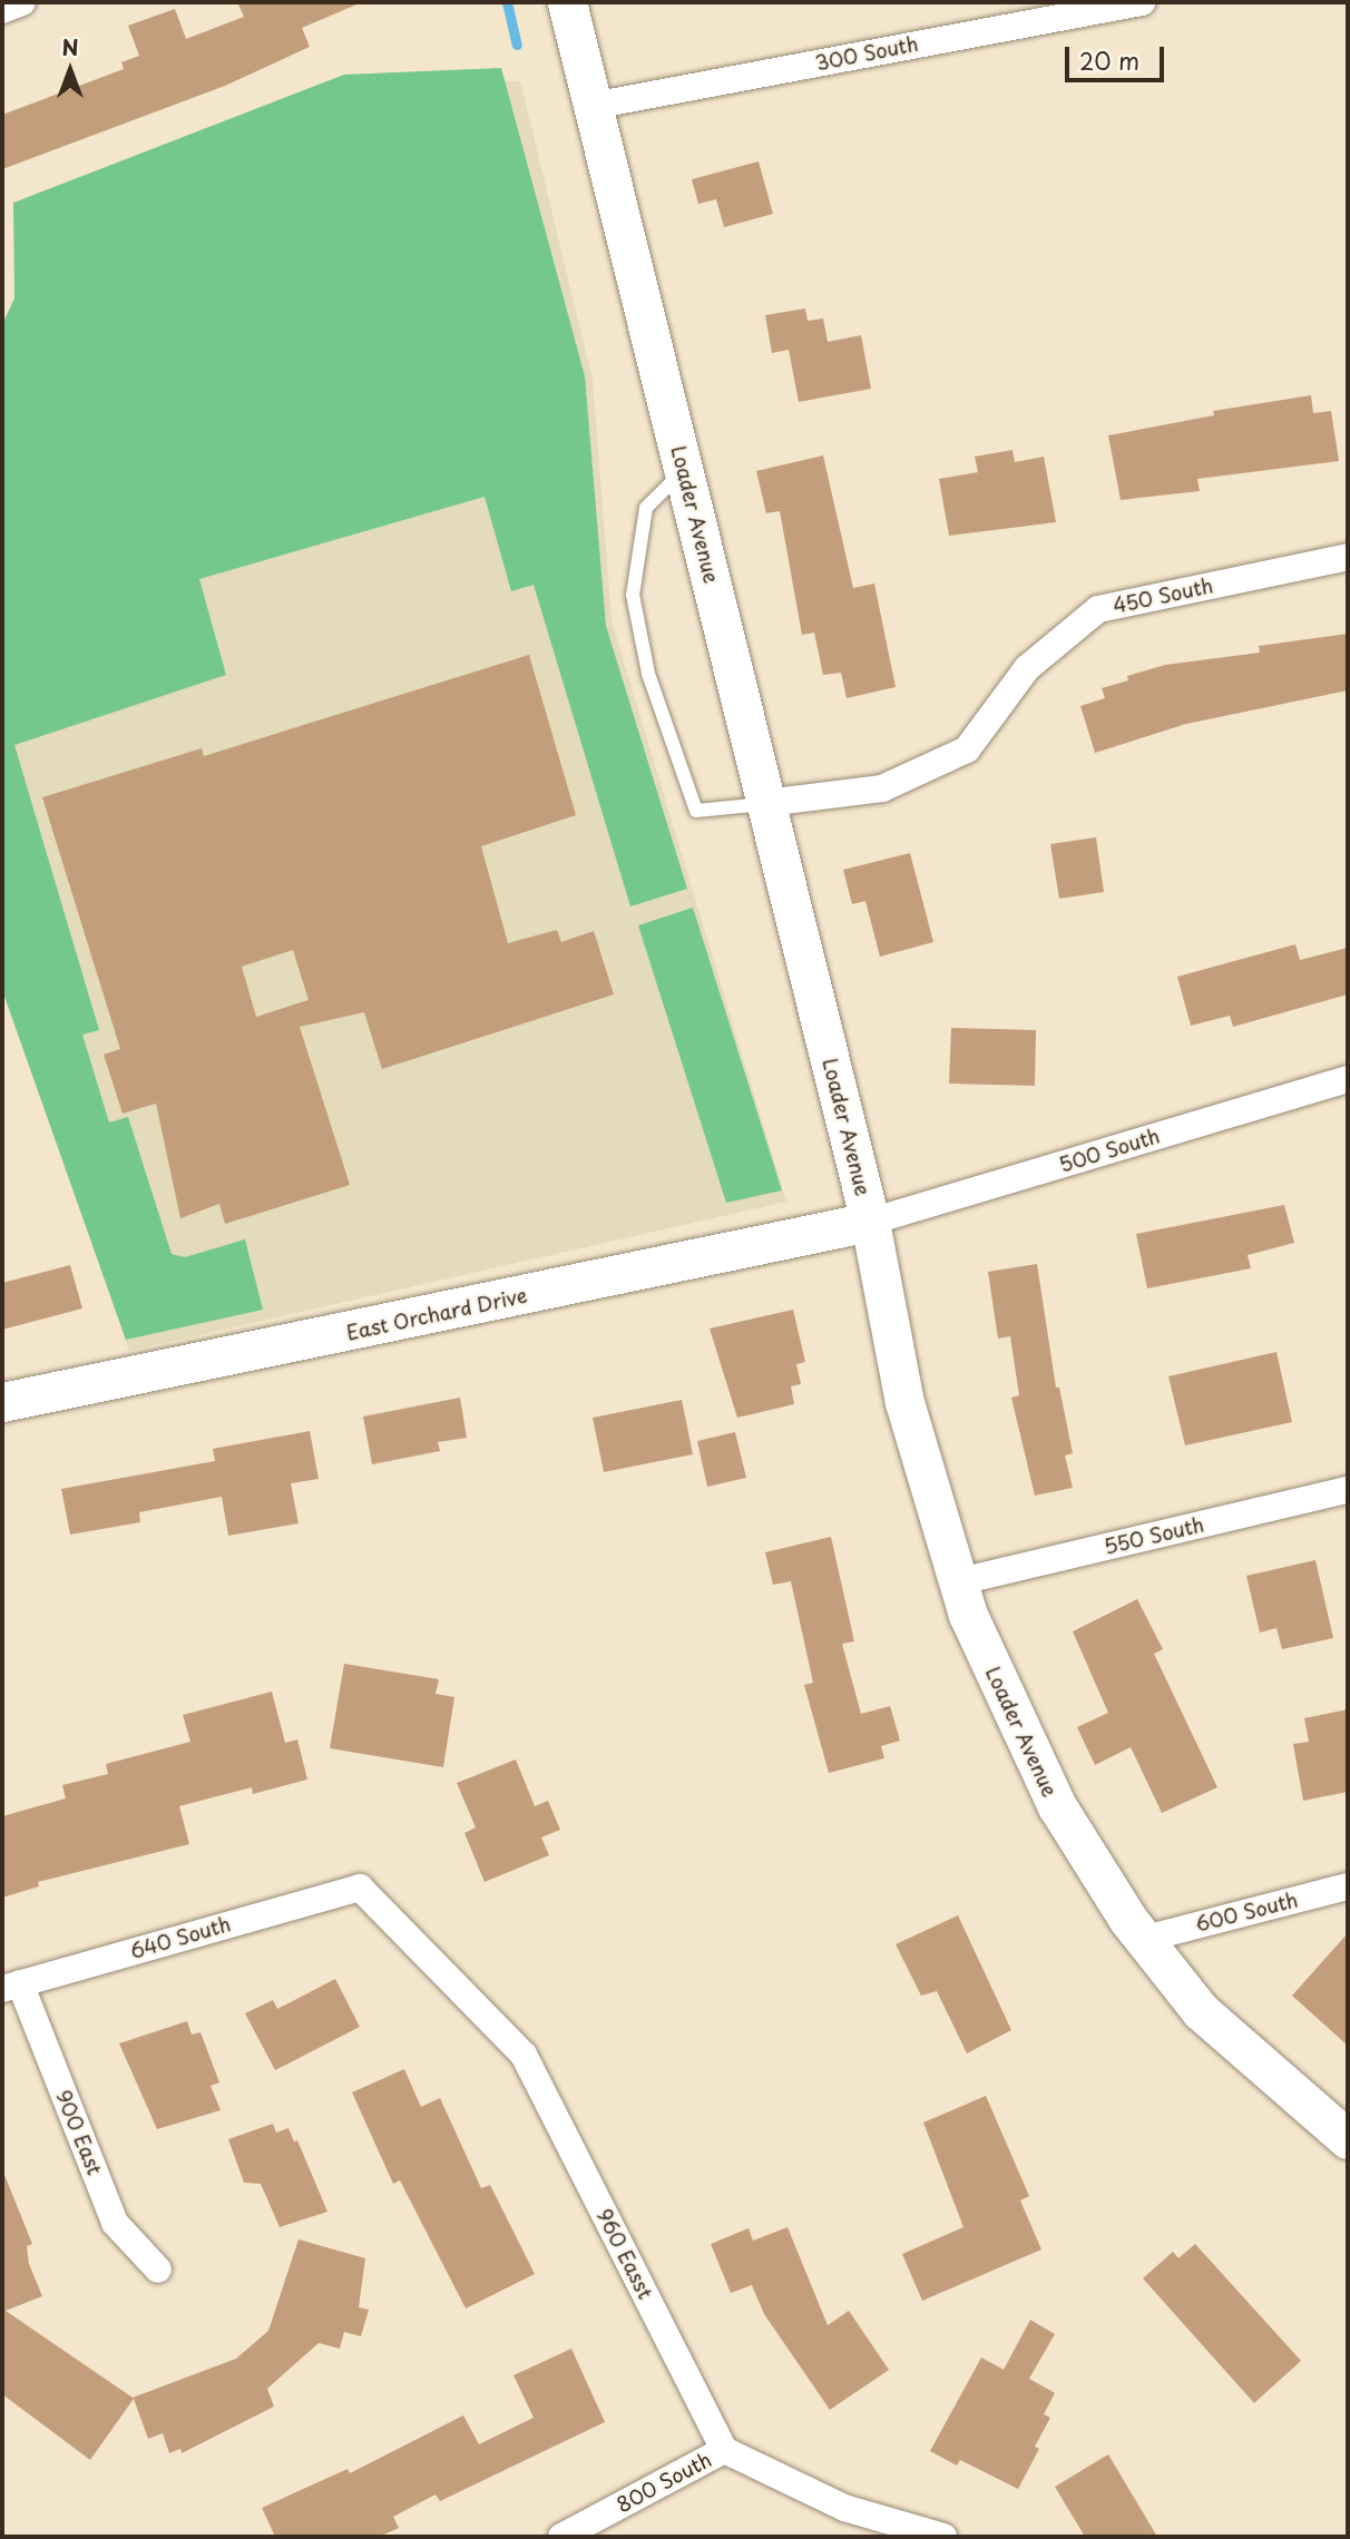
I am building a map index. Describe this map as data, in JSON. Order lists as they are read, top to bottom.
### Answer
{
  "streets": {
    "street": [
      "300 South",
      "Loader Avenue",
      "450 South",
      "500 South",
      "East Orchard Drive",
      "550 South",
      "600 South",
      "640 South",
      "900 East",
      "960 Easst",
      "800 South"
    ]
  },
  "crossings": [
    ["300 South", "Loader Avenue"],
    ["Loader Avenue", "450 South"],
    ["Loader Avenue", "500 South"],
    ["Loader Avenue", "East Orchard Drive"],
    ["Loader Avenue", "550 South"],
    ["Loader Avenue", "600 South"],
    ["500 South", "East Orchard Drive"],
    ["640 South", "900 East"],
    ["640 South", "960 Easst"],
    ["960 Easst", "800 South"]
  ],
  "scale_bar": "20 m",
  "north": "top"
}
